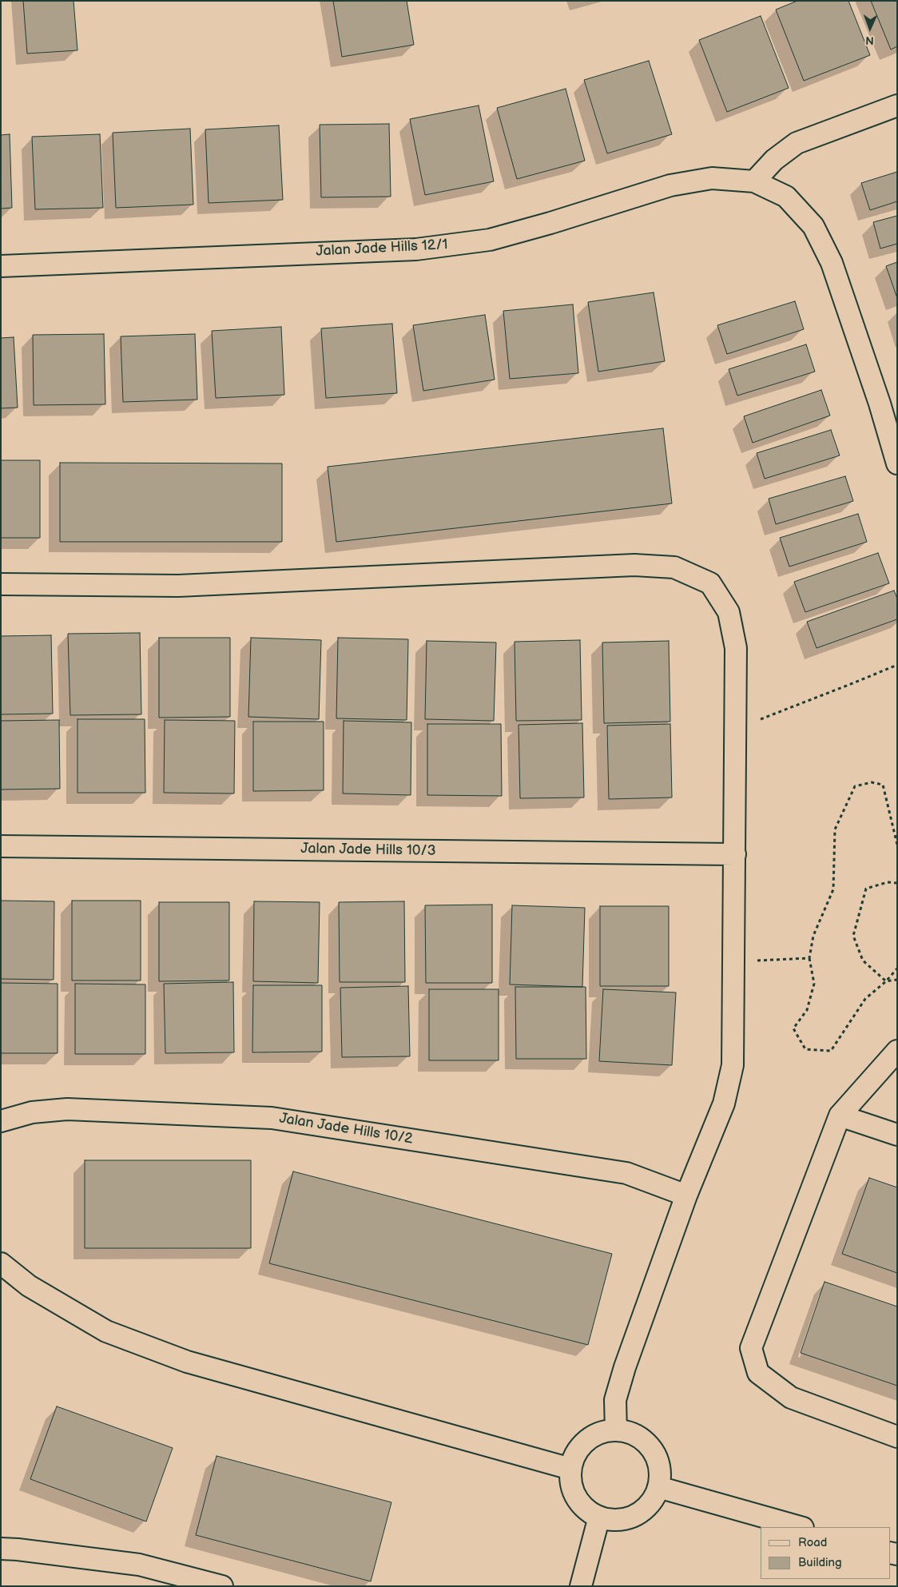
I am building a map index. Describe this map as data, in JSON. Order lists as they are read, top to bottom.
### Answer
{
  "streets": {
    "street": ["Jalan Jade Hills 12/1", "Jalan Jade Hills 10/3", "Jalan Jade Hills 10/2"]
  },
  "legend": ["Road", "Building"],
  "north": "bottom"
}
